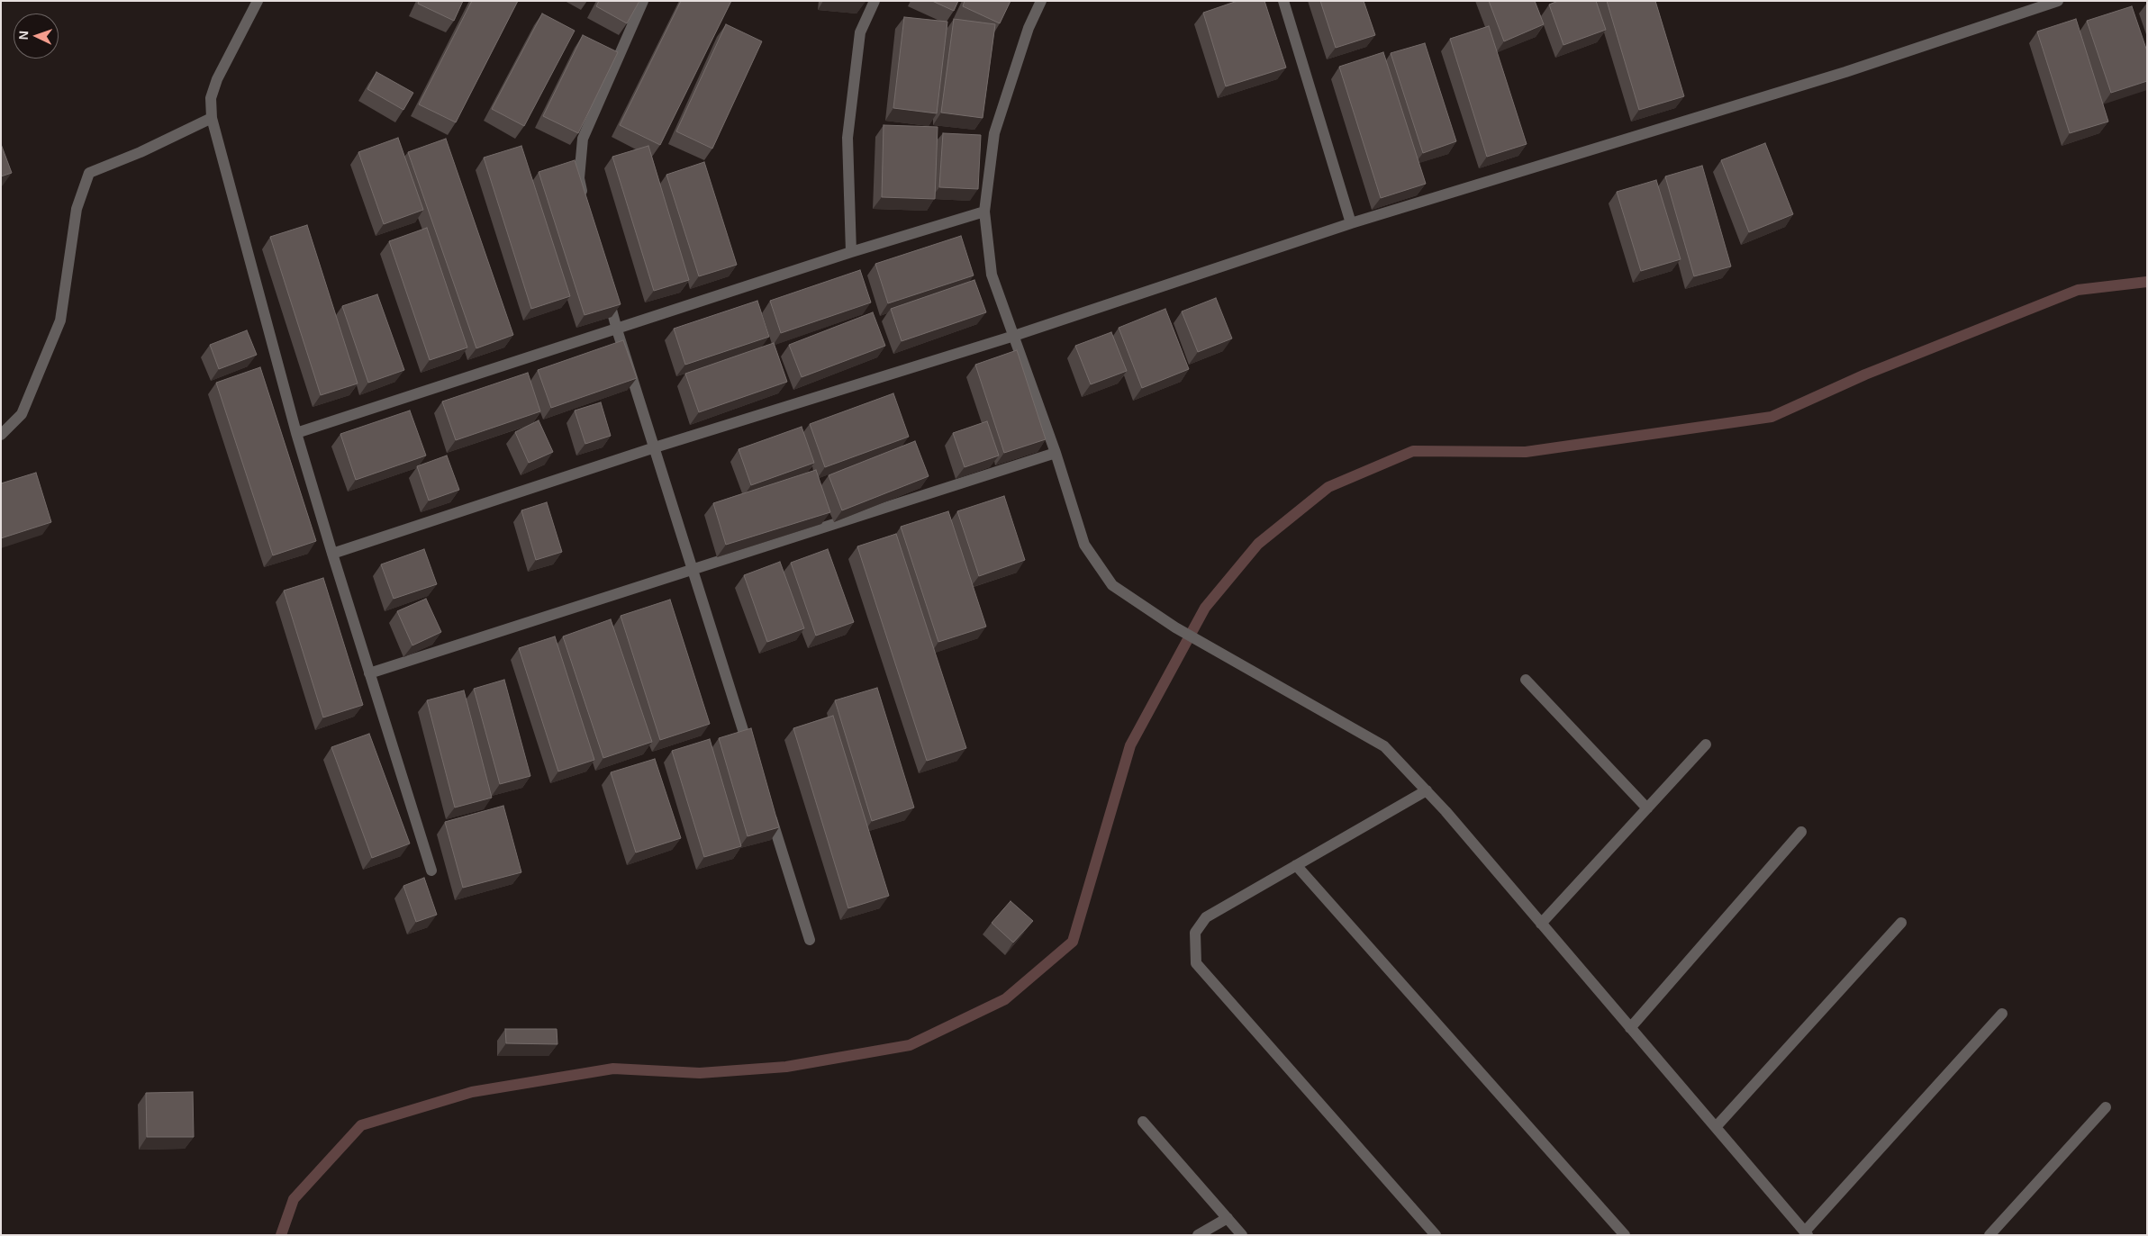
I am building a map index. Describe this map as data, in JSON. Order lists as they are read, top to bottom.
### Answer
{
  "north": "left"
}
